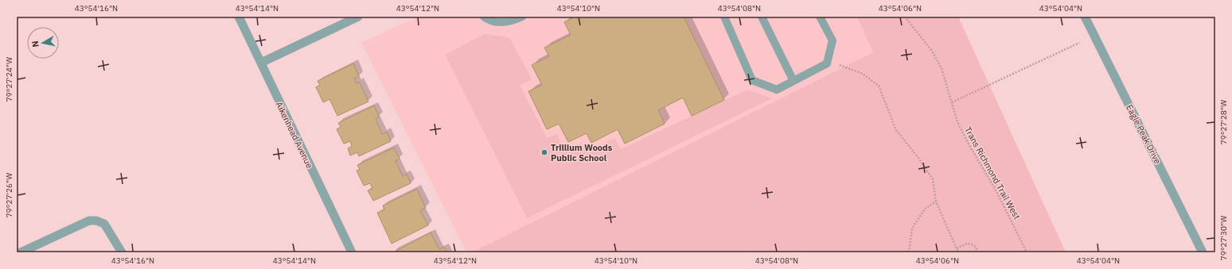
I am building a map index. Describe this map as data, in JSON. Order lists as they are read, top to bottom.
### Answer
{
  "streets": {
    "street": ["Eagle Peak Drive", "Aikenhead Avenue"],
    "path": ["Trans Richmond Trail West"]
  },
  "places": ["Trillium Woods Public School"],
  "north": "left",
  "coordinates": [
    "43°54'16\"N",
    "43°54'14\"N",
    "43°54'12\"N",
    "43°54'10\"N",
    "43°54'08\"N",
    "43°54'06\"N",
    "43°54'04\"N",
    "79°27'24\"W",
    "79°27'28\"W",
    "79°27'26\"W",
    "79°27'30\"W"
  ]
}
